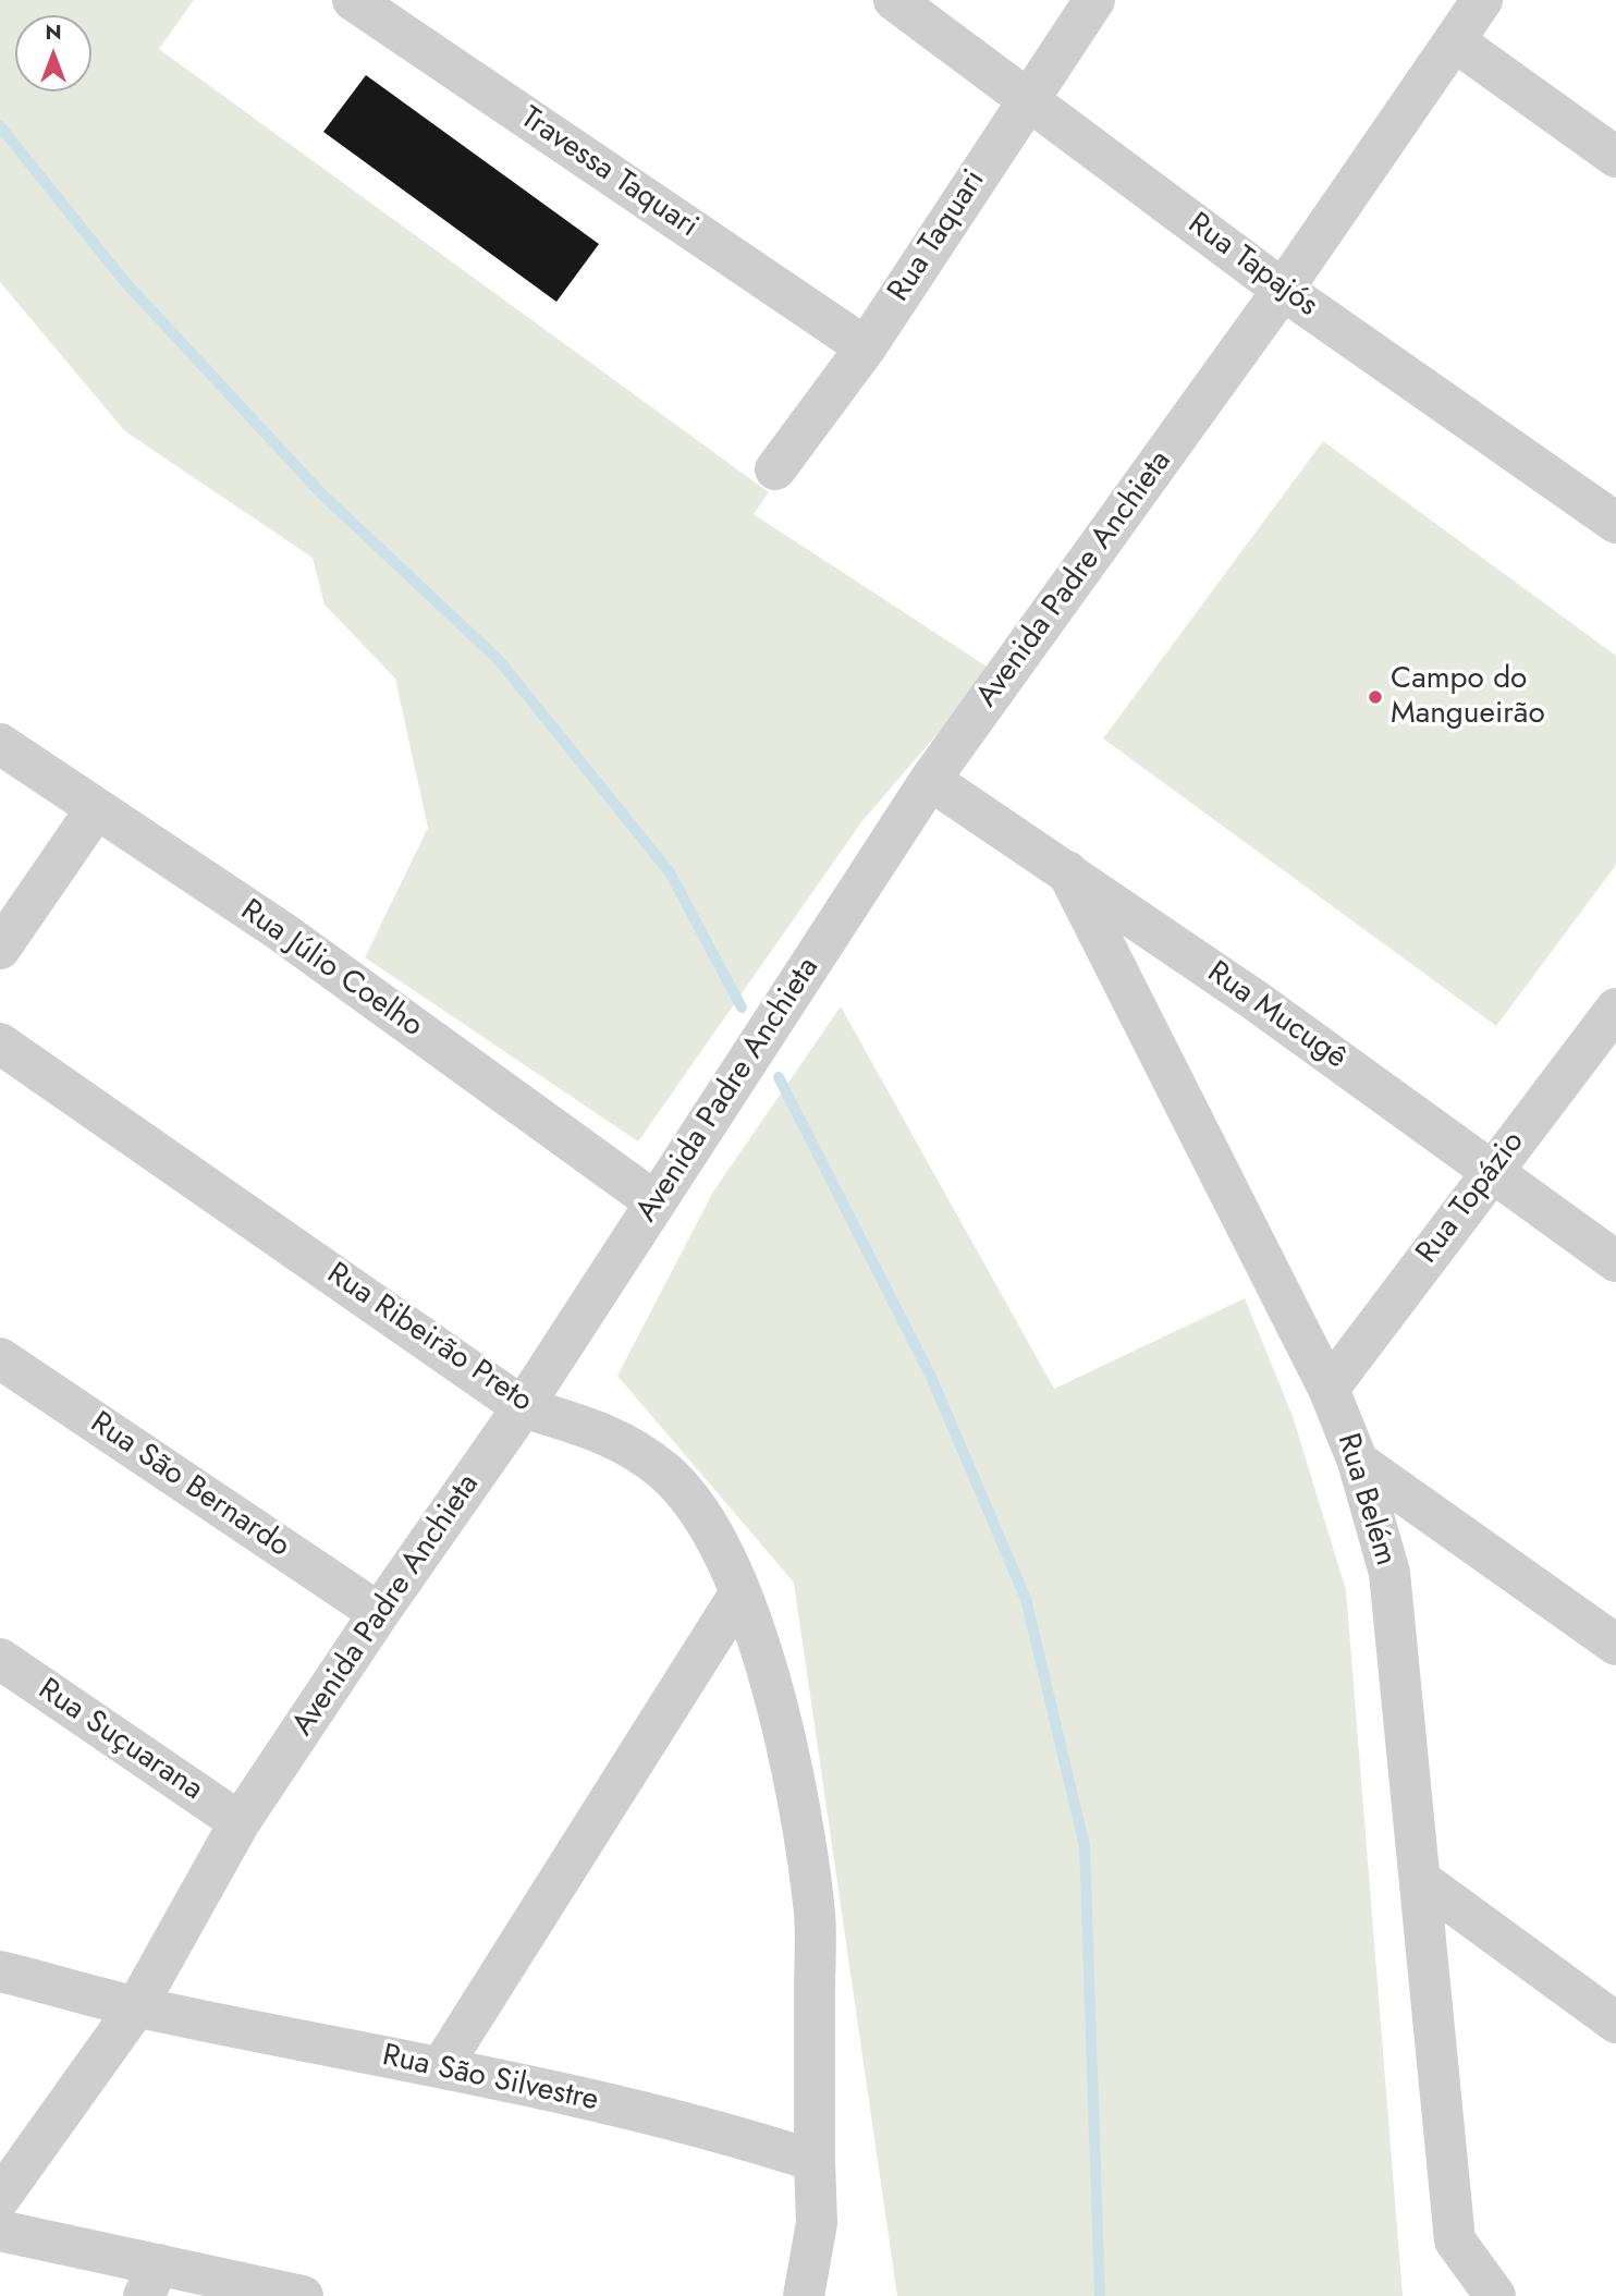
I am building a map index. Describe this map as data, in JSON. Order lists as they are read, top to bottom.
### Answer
{
  "streets": {
    "street": [
      "Travessa Taquari",
      "Rua Taquari",
      "Rua Tapajós",
      "Avenida Padre Anchieta",
      "Rua Júlio Coelho",
      "Rua Mucugê",
      "Rua Topázio",
      "Rua Ribeirão Preto",
      "Rua São Bernardo",
      "Rua Belém",
      "Rua Suçuarana",
      "Rua São Silvestre"
    ]
  },
  "crossings": [
    ["Travessa Taquari", "Rua Taquari"],
    ["Rua Taquari", "Rua Tapajós"],
    ["Rua Tapajós", "Avenida Padre Anchieta"],
    ["Avenida Padre Anchieta", "Rua Júlio Coelho"],
    ["Avenida Padre Anchieta", "Rua Mucugê"],
    ["Avenida Padre Anchieta", "Rua Ribeirão Preto"],
    ["Avenida Padre Anchieta", "Rua São Bernardo"],
    ["Avenida Padre Anchieta", "Rua Suçuarana"],
    ["Avenida Padre Anchieta", "Rua São Silvestre"],
    ["Rua Mucugê", "Rua Topázio"],
    ["Rua Mucugê", "Rua Belém"],
    ["Rua Topázio", "Rua Belém"],
    ["Rua Ribeirão Preto", "Rua São Silvestre"]
  ],
  "places": ["Campo do Mangueirão"],
  "north": "top"
}
